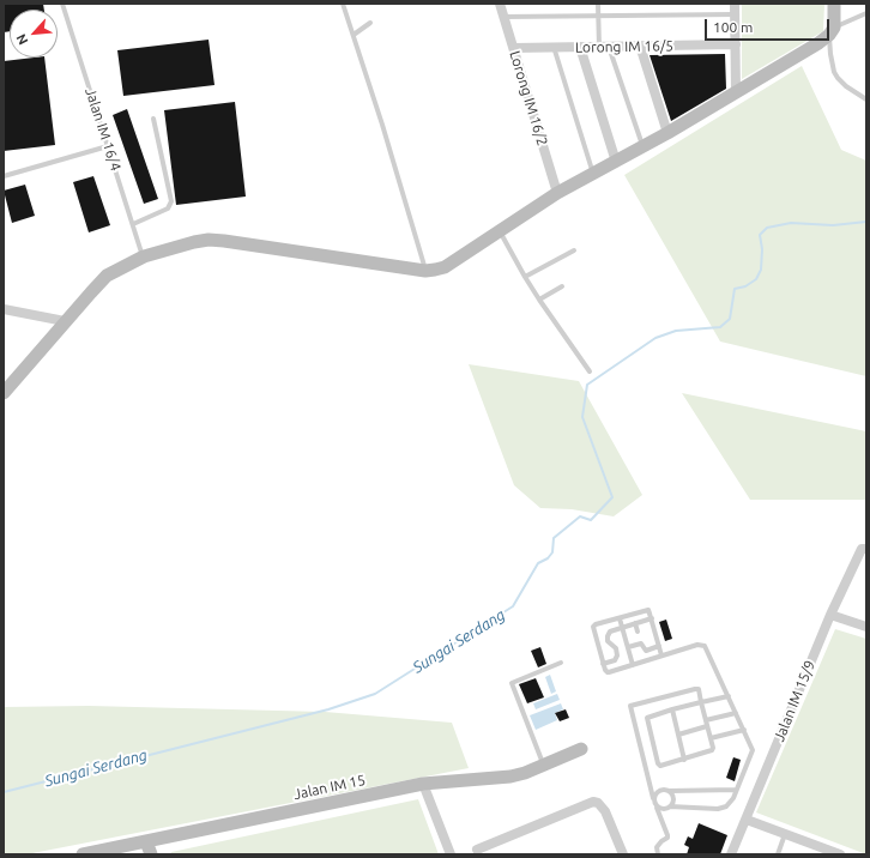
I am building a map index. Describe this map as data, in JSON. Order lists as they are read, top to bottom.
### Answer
{
  "streets": {
    "street": [
      "Lorong IM 16/5",
      "Lorong IM 16/2",
      "Jalan IM 15/9",
      "Jalan IM 15"
    ],
    "lane": ["Jalan IM 16/4"]
  },
  "crossings": [
    ["Lorong IM 16/5", "Lorong IM 16/2"]
  ],
  "water": ["Sungai Serdang"],
  "scale_bar": "100 m",
  "north": "bottom left"
}
